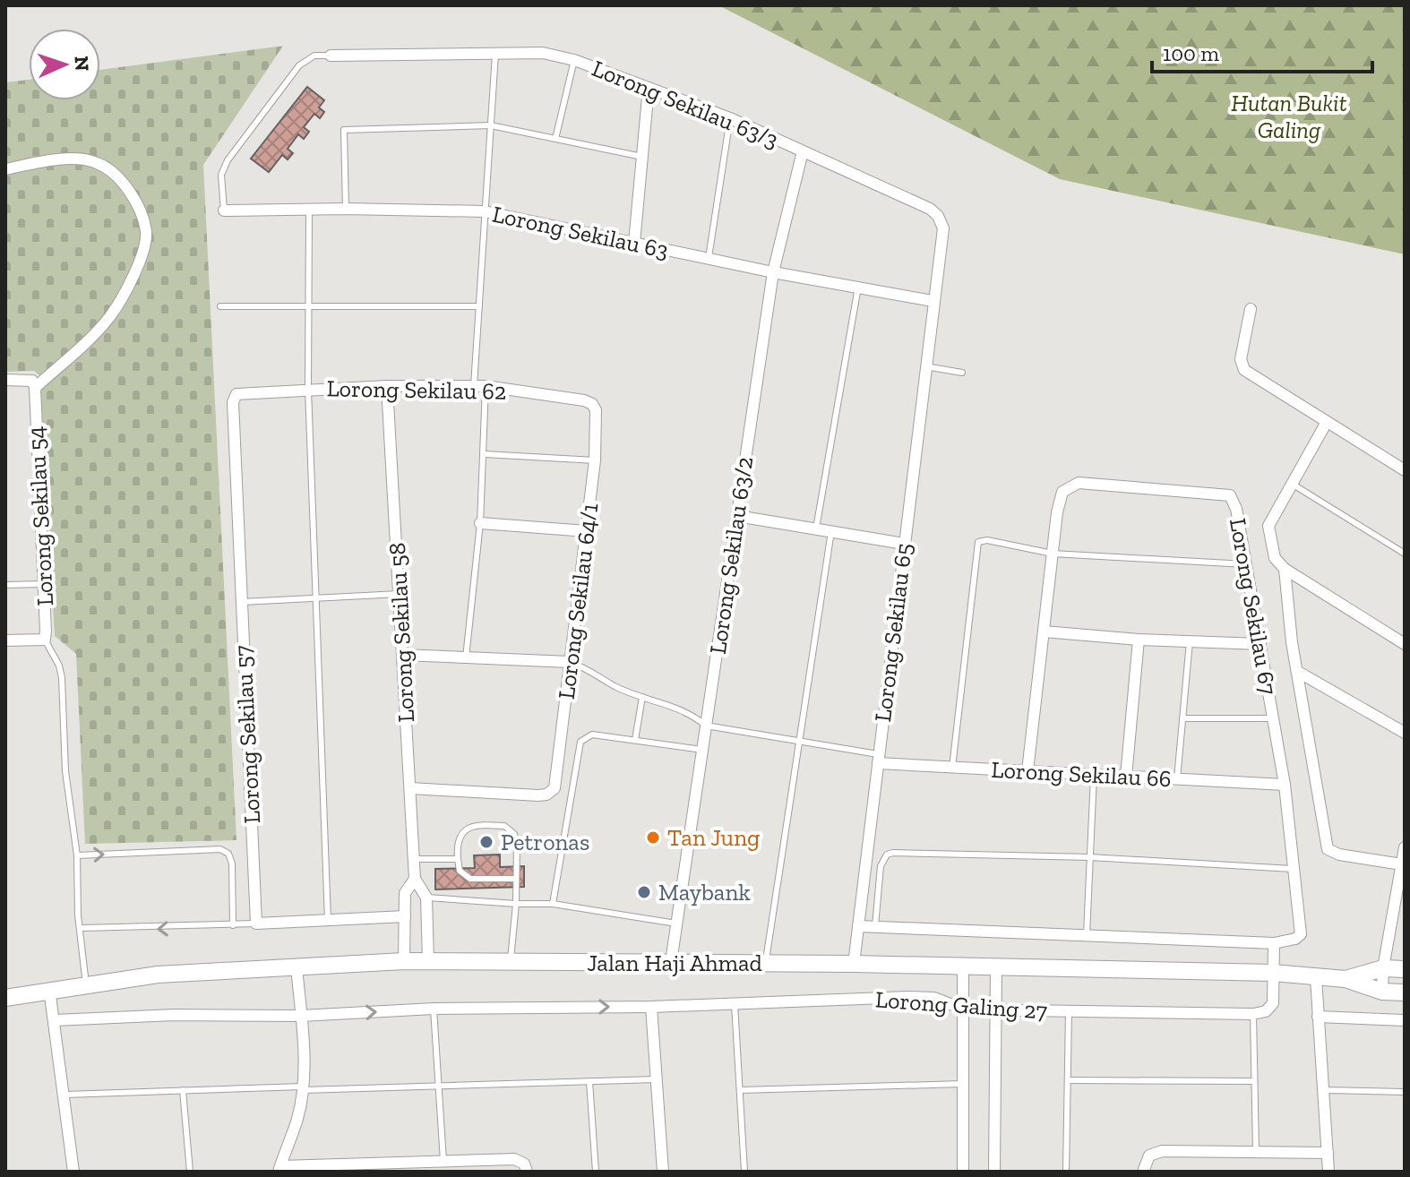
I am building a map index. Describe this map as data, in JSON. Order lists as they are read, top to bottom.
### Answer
{
  "streets": {
    "street": [
      "Lorong Sekilau 63/3",
      "Lorong Sekilau 63",
      "Lorong Sekilau 62",
      "Lorong Sekilau 54",
      "Lorong Sekilau 63/2",
      "Lorong Sekilau 64/1",
      "Lorong Sekilau 67",
      "Lorong Sekilau 58",
      "Lorong Sekilau 65",
      "Lorong Sekilau 57",
      "Lorong Sekilau 66",
      "Jalan Haji Ahmad",
      "Lorong Galing 27"
    ]
  },
  "crossings": [
    ["Lorong Sekilau 63/3", "Lorong Sekilau 63"],
    ["Lorong Sekilau 63/3", "Lorong Sekilau 63/2"],
    ["Lorong Sekilau 63/3", "Lorong Sekilau 65"],
    ["Lorong Sekilau 63", "Lorong Sekilau 63/2"],
    ["Lorong Sekilau 63", "Lorong Sekilau 65"],
    ["Lorong Sekilau 62", "Lorong Sekilau 64/1"],
    ["Lorong Sekilau 62", "Lorong Sekilau 58"],
    ["Lorong Sekilau 62", "Lorong Sekilau 57"],
    ["Lorong Sekilau 63/2", "Jalan Haji Ahmad"],
    ["Lorong Sekilau 64/1", "Lorong Sekilau 58"],
    ["Lorong Sekilau 67", "Lorong Sekilau 66"],
    ["Lorong Sekilau 58", "Jalan Haji Ahmad"],
    ["Lorong Sekilau 65", "Lorong Sekilau 66"],
    ["Lorong Sekilau 65", "Jalan Haji Ahmad"],
    ["Jalan Haji Ahmad", "Lorong Galing 27"]
  ],
  "parks": ["Hutan Bukit Galing"],
  "places": ["Tan Jung", "Petronas", "Maybank"],
  "scale_bar": "100 m",
  "north": "right"
}
